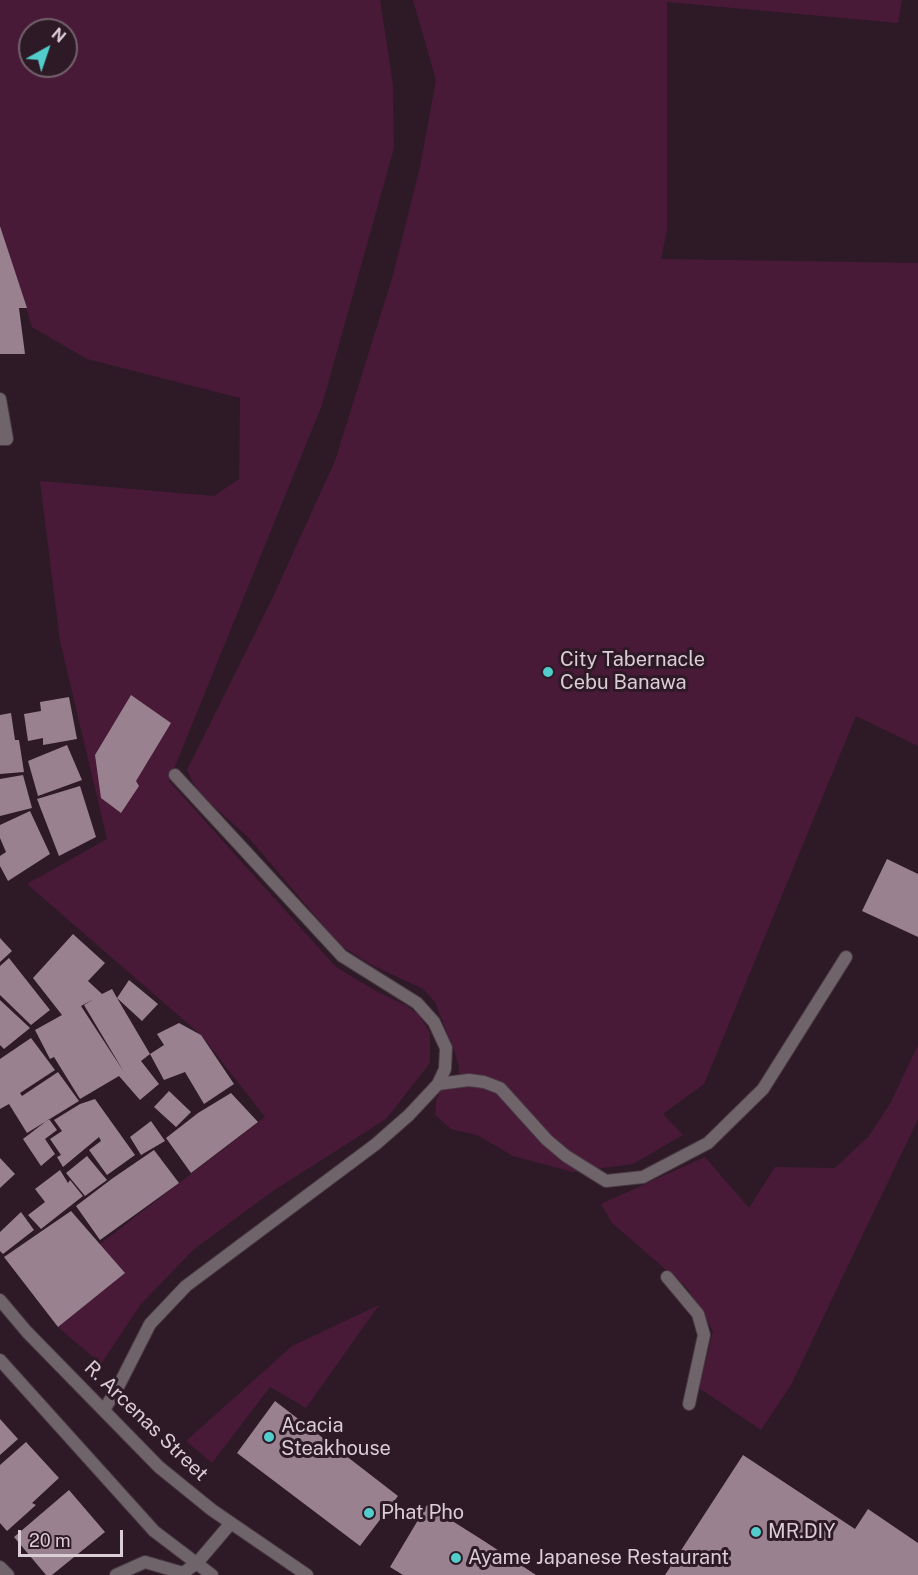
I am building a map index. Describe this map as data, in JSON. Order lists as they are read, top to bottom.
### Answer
{
  "streets": {
    "street": ["R. Arcenas Street"]
  },
  "places": [
    "City Tabernacle Cebu Banawa",
    "Acacia Steakhouse",
    "Phat Pho",
    "MR.DIY",
    "Ayame Japanese Restaurant"
  ],
  "scale_bar": "20 m",
  "north": "top right"
}
